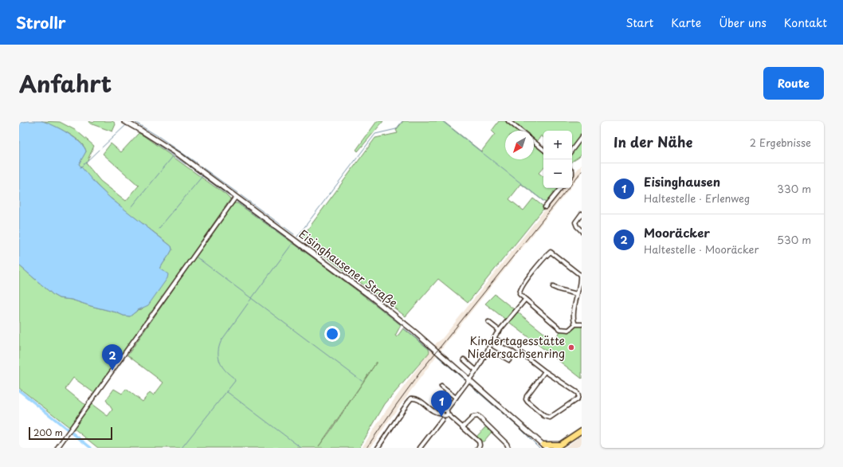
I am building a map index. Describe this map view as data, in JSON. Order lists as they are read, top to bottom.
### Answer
{
  "streets": {
    "street": ["Eisinghausener Straße"]
  },
  "places": ["Kindertagesstätte Niedersachsenring"],
  "scale_bar": "200 m",
  "north": "bottom left",
  "page": {
    "header": "Strollr",
    "nav": [
      "Start",
      "Karte",
      "Über uns",
      "Kontakt"
    ],
    "title": "Anfahrt",
    "buttons": "Route",
    "heading": ["In der Nähe", "2 Ergebnisse"],
    "map_buttons": ["+", "−"],
    "list": [
      {
        "mark": "1",
        "name": "Eisinghausen",
        "note": "Haltestelle · Erlenweg",
        "value": "330 m"
      },
      {
        "mark": "2",
        "name": "Mooräcker",
        "note": "Haltestelle · Mooräcker",
        "value": "530 m"
      }
    ],
    "pins": ["2", "1"],
    "scale": "200 m"
  }
}
